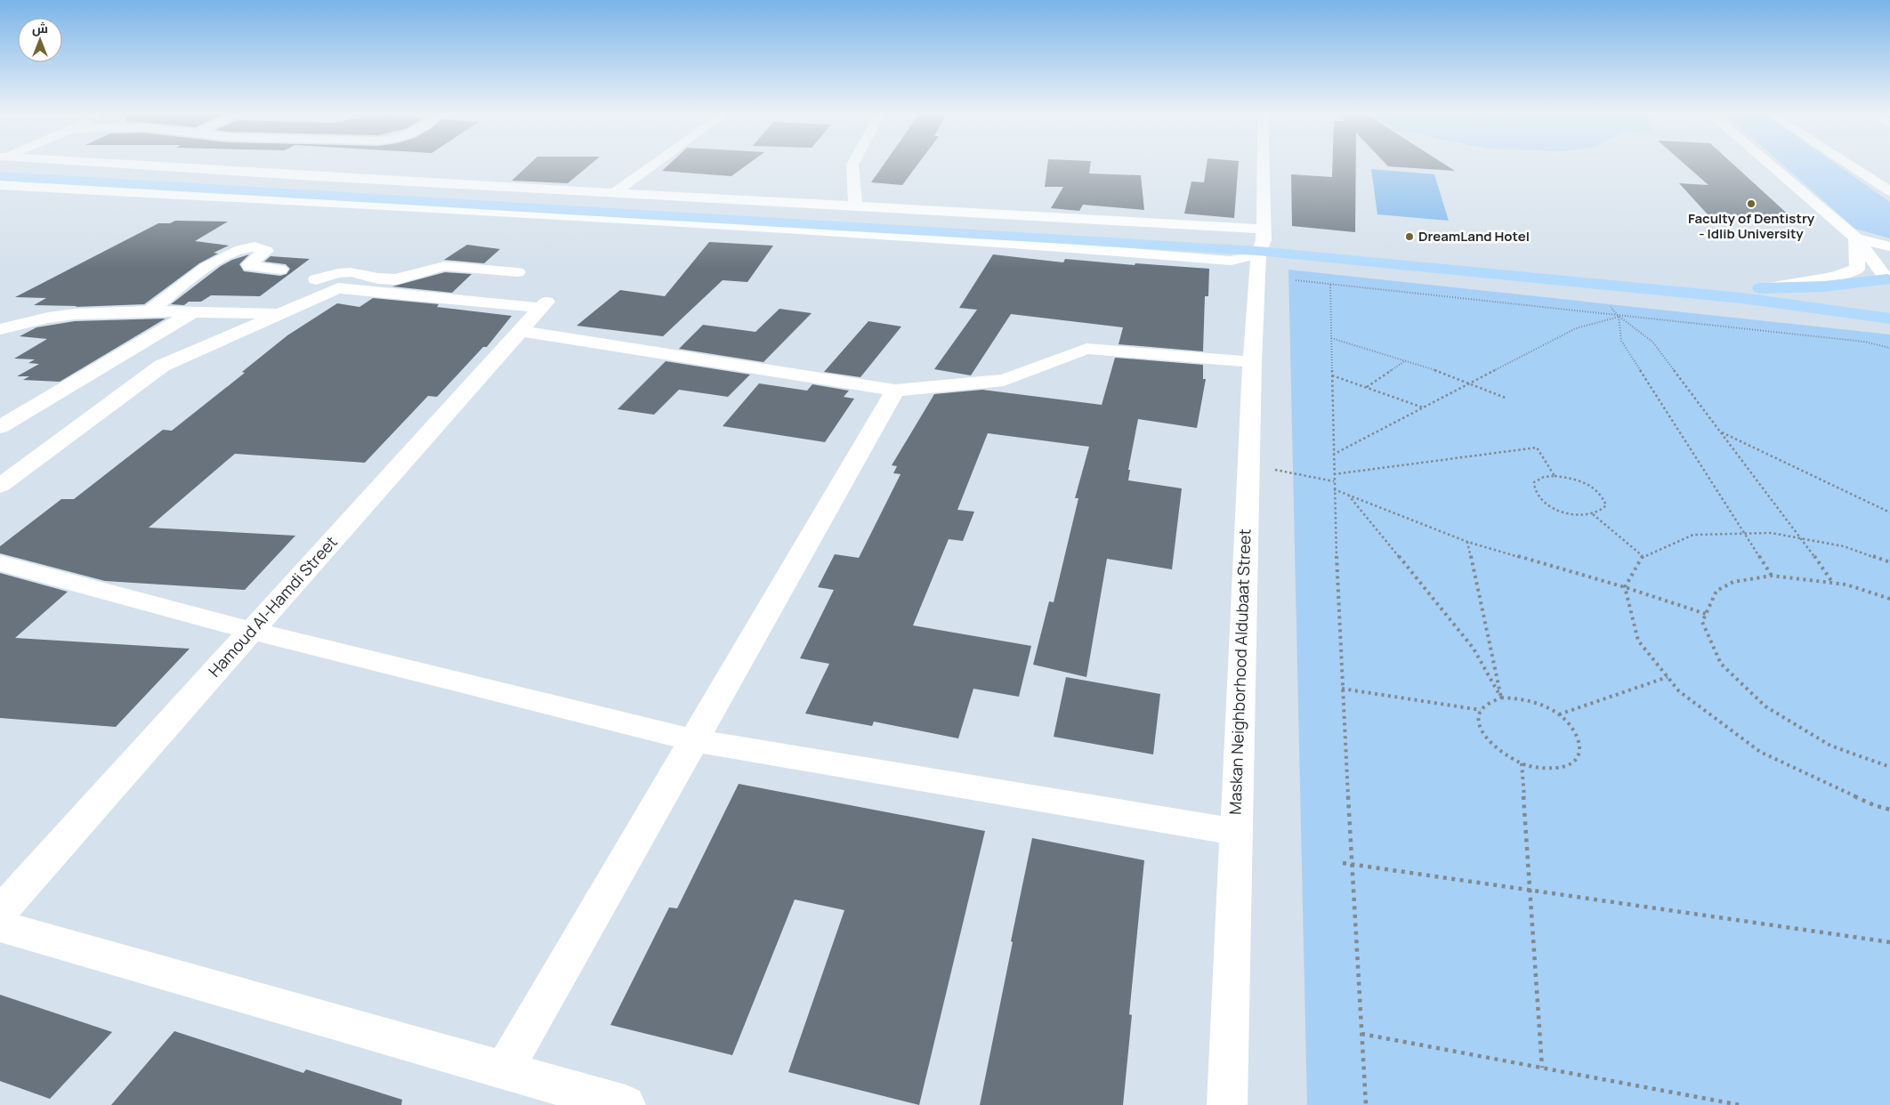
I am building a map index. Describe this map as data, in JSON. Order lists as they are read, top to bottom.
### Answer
{
  "streets": {
    "street": ["Hamoud Al-Hamdi Street", "Maskan Neighborhood Aldubaat Street"]
  },
  "places": ["Faculty of Dentistry - Idlib University", "DreamLand Hotel"],
  "north": "top"
}
